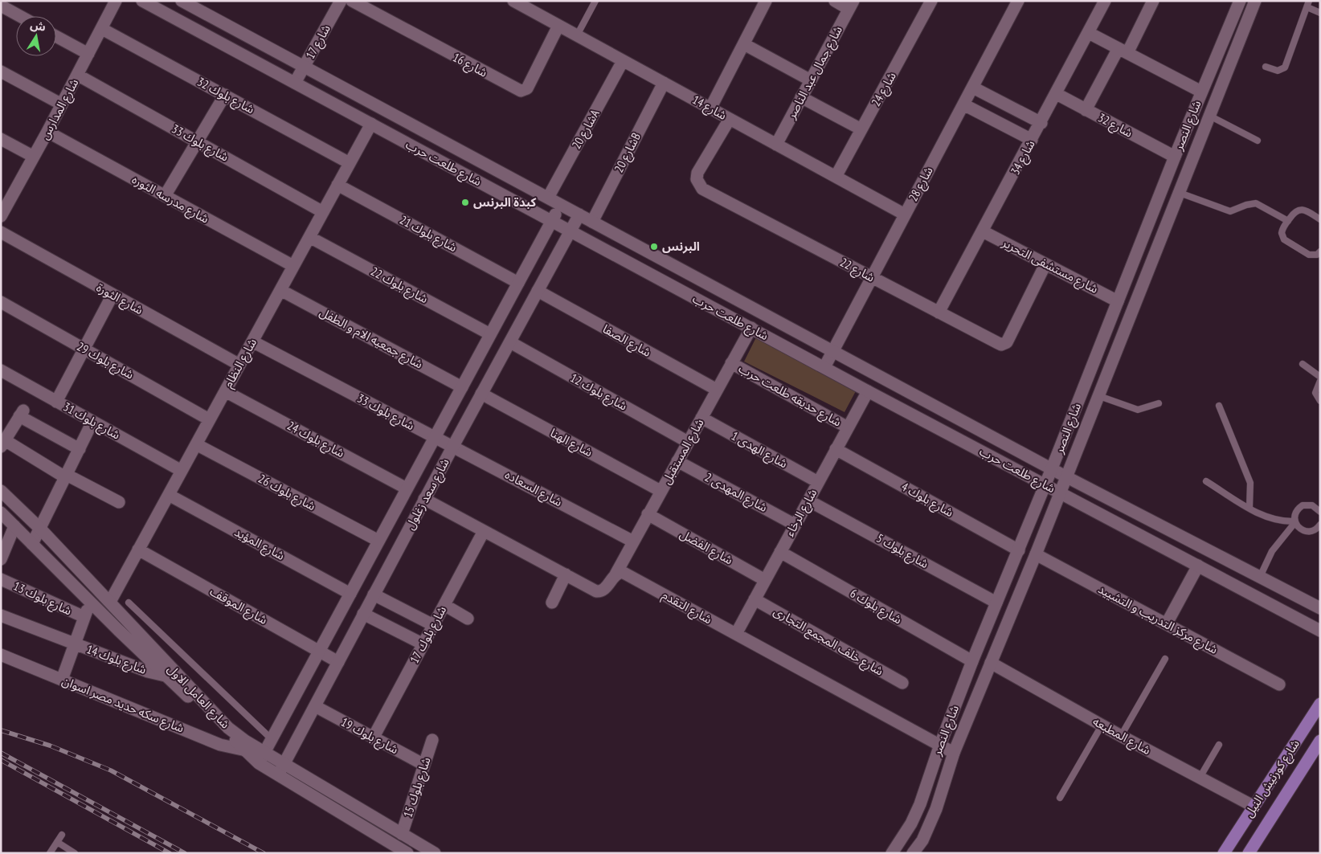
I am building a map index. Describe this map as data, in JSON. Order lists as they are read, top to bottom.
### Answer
{
  "streets": {
    "main road": ["شارع كورنيش النيل"],
    "street": [
      "شارع 17",
      "شارع 16",
      "شارع جمال عبد الناصر",
      "شارع 24",
      "شارع بلوك 32",
      "شارع 14",
      "شارع المدارس",
      "شارع 32",
      "شارع النصر",
      "شارع 20A",
      "شارع بلوك 33",
      "شارع 20B",
      "شارع 34",
      "شارع طلعت حرب",
      "شارع 28",
      "شارع مدرسه الثوره",
      "شارع بلوك 21",
      "شارع مستشفى التحرير",
      "شارع 22",
      "شارع بلوك 22",
      "شارع الثورة",
      "شارع جمعيه الام و الطفل",
      "شارع الصفا",
      "شارع بلوك 29",
      "شارع النظام",
      "شارع بلوك 12",
      "شارع حديقه طلعت حرب",
      "شارع بلوك 31",
      "شارع بلوك 24",
      "شارع الهنا",
      "شارع الهدى 1",
      "شارع المستقبل",
      "شارع السعاده",
      "شارع بلوك 26",
      "شارع المهدى 2",
      "شارع سعد زغلول",
      "شارع بلوك 4",
      "شارع الرخاء",
      "شارع المؤيد",
      "شارع الفضل",
      "شارع بلوك 5",
      "شارع بلوك 13",
      "شارع الموقف",
      "شارع بلوك 6",
      "شارع التقدم",
      "شارع مركز التدريب و التشييد",
      "شارع بلوك 17",
      "شارع خلف المجمع التجارى",
      "شارع بلوك 14",
      "شارع العامل الاول",
      "شارع سكه حديد مصر اسوان",
      "شارع بلوك 19",
      "شارع المطبعه",
      "شارع بلوك 15"
    ]
  },
  "crossings": [
    ["شارع 17", "شارع طلعت حرب"],
    ["شارع 16", "شارع 14"],
    ["شارع جمال عبد الناصر", "شارع 14"],
    ["شارع 24", "شارع 14"],
    ["شارع بلوك 32", "شارع المدارس"],
    ["شارع بلوك 32", "شارع النظام"],
    ["شارع 14", "شارع 20A"],
    ["شارع 14", "شارع 20B"],
    ["شارع 14", "شارع 28"],
    ["شارع 14", "شارع 22"],
    ["شارع المدارس", "شارع بلوك 33"],
    ["شارع المدارس", "شارع مدرسه الثوره"],
    ["شارع 32", "شارع النصر"],
    ["شارع 32", "شارع 34"],
    ["شارع النصر", "شارع طلعت حرب"],
    ["شارع النصر", "شارع مستشفى التحرير"],
    ["شارع النصر", "شارع بلوك 4"],
    ["شارع النصر", "شارع بلوك 5"],
    ["شارع النصر", "شارع بلوك 6"],
    ["شارع النصر", "شارع التقدم"],
    ["شارع النصر", "شارع مركز التدريب و التشييد"],
    ["شارع النصر", "شارع المطبعه"],
    ["شارع 20A", "شارع طلعت حرب"],
    ["شارع بلوك 33", "شارع النظام"],
    ["شارع بلوك 33", "شارع السعاده"],
    ["شارع بلوك 33", "شارع سعد زغلول"],
    ["شارع 20B", "شارع طلعت حرب"],
    ["شارع 34", "شارع مستشفى التحرير"],
    ["شارع 34", "شارع 22"],
    ["شارع طلعت حرب", "شارع 28"],
    ["شارع طلعت حرب", "شارع النظام"],
    ["شارع طلعت حرب", "شارع المستقبل"],
    ["شارع طلعت حرب", "شارع سعد زغلول"],
    ["شارع طلعت حرب", "شارع الرخاء"],
    ["شارع 28", "شارع 22"],
    ["شارع مدرسه الثوره", "شارع النظام"],
    ["شارع بلوك 21", "شارع النظام"],
    ["شارع بلوك 21", "شارع سعد زغلول"],
    ["شارع مستشفى التحرير", "شارع 22"],
    ["شارع بلوك 22", "شارع النظام"],
    ["شارع بلوك 22", "شارع سعد زغلول"],
    ["شارع الثورة", "شارع النظام"],
    ["شارع جمعيه الام و الطفل", "شارع النظام"],
    ["شارع جمعيه الام و الطفل", "شارع سعد زغلول"],
    ["شارع الصفا", "شارع المستقبل"],
    ["شارع الصفا", "شارع سعد زغلول"],
    ["شارع بلوك 29", "شارع النظام"],
    ["شارع النظام", "شارع بلوك 31"],
    ["شارع النظام", "شارع بلوك 24"],
    ["شارع النظام", "شارع بلوك 26"],
    ["شارع النظام", "شارع المؤيد"],
    ["شارع النظام", "شارع الموقف"],
    ["شارع النظام", "شارع العامل الاول"],
    ["شارع بلوك 12", "شارع المستقبل"],
    ["شارع بلوك 12", "شارع سعد زغلول"],
    ["شارع حديقه طلعت حرب", "شارع المستقبل"],
    ["شارع حديقه طلعت حرب", "شارع الرخاء"],
    ["شارع بلوك 24", "شارع سعد زغلول"],
    ["شارع الهنا", "شارع المستقبل"],
    ["شارع الهنا", "شارع سعد زغلول"],
    ["شارع الهدى 1", "شارع المستقبل"],
    ["شارع الهدى 1", "شارع الرخاء"],
    ["شارع المستقبل", "شارع السعاده"],
    ["شارع المستقبل", "شارع المهدى 2"],
    ["شارع المستقبل", "شارع الفضل"],
    ["شارع المستقبل", "شارع التقدم"],
    ["شارع السعاده", "شارع سعد زغلول"],
    ["شارع بلوك 26", "شارع سعد زغلول"],
    ["شارع المهدى 2", "شارع الرخاء"],
    ["شارع سعد زغلول", "شارع المؤيد"],
    ["شارع سعد زغلول", "شارع الموقف"],
    ["شارع سعد زغلول", "شارع العامل الاول"],
    ["شارع سعد زغلول", "شارع بلوك 19"],
    ["شارع بلوك 4", "شارع الرخاء"],
    ["شارع الرخاء", "شارع الفضل"],
    ["شارع الرخاء", "شارع بلوك 5"],
    ["شارع الرخاء", "شارع بلوك 6"],
    ["شارع الرخاء", "شارع التقدم"],
    ["شارع الرخاء", "شارع خلف المجمع التجارى"],
    ["شارع بلوك 17", "شارع بلوك 19"],
    ["شارع بلوك 14", "شارع العامل الاول"],
    ["شارع العامل الاول", "شارع سكه حديد مصر اسوان"],
    ["شارع العامل الاول", "شارع بلوك 15"],
    ["شارع بلوك 19", "شارع بلوك 15"],
    ["شارع المطبعه", "شارع كورنيش النيل"]
  ],
  "places": ["كبدة البرنس", "البرنس"],
  "north": "top"
}
